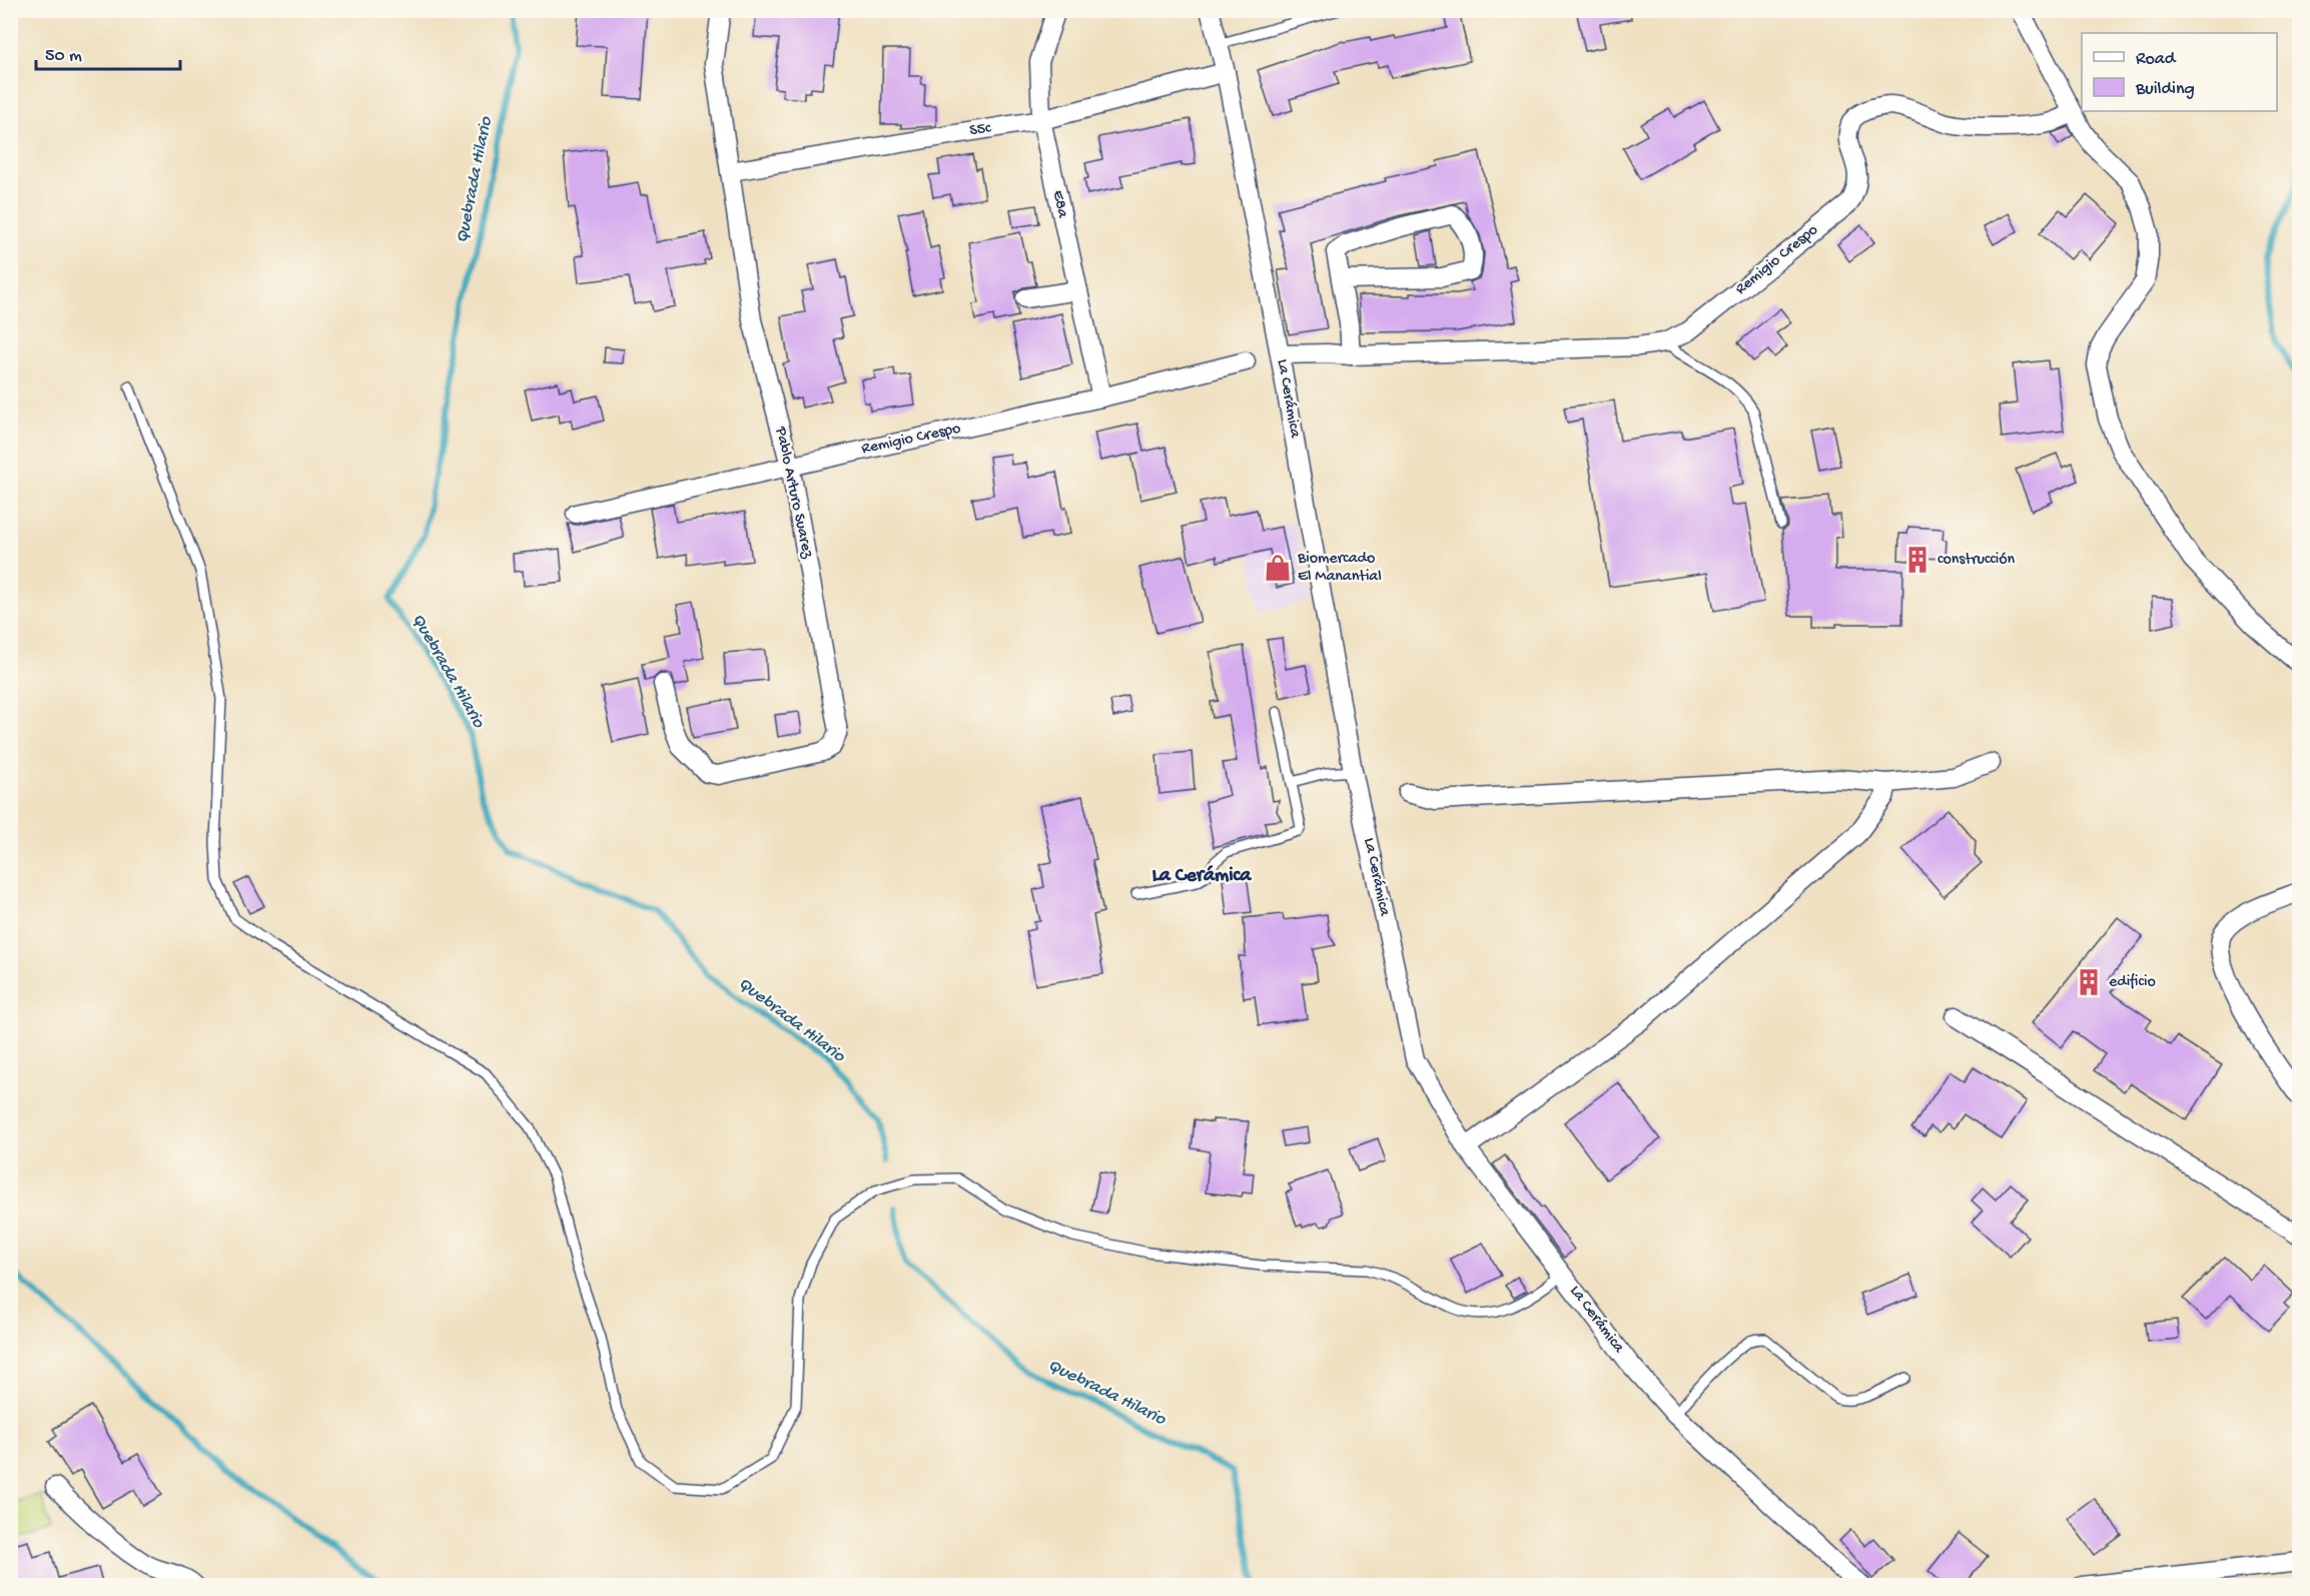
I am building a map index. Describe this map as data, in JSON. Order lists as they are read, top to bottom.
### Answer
{
  "streets": {
    "street": [
      "S5c",
      "E8a",
      "Remigio Crespo",
      "La Cerámica",
      "Pablo Arturo Suarez"
    ]
  },
  "crossings": [
    ["S5c", "E8a"],
    ["S5c", "La Cerámica"],
    ["S5c", "Pablo Arturo Suarez"],
    ["E8a", "Remigio Crespo"],
    ["Remigio Crespo", "La Cerámica"],
    ["Remigio Crespo", "Pablo Arturo Suarez"]
  ],
  "districts": ["La Cerámica"],
  "water": ["Quebrada Hilario"],
  "places": {
    "building": ["construcción", "edificio"],
    "shop": ["Biomercado El Manantial"]
  },
  "legend": ["Road", "Building"],
  "scale_bar": "50 m"
}
